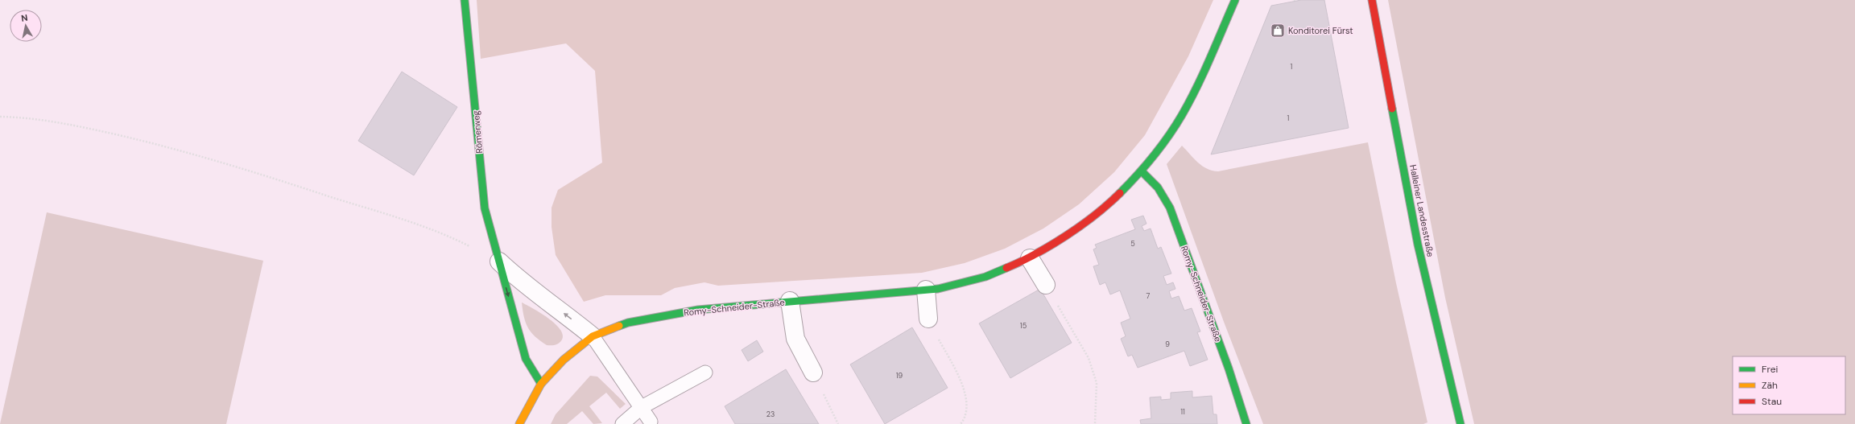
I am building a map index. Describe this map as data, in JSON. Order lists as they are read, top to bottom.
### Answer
{
  "streets": {
    "street": ["Römerweg", "Halleiner Landesstraße", "Romy-Schneider-Straße"]
  },
  "crossings": [
    ["Römerweg", "Romy-Schneider-Straße"]
  ],
  "places": {
    "shop": ["Konditorei Fürst"]
  },
  "house_numbers": [
    "1",
    "1",
    "5",
    "7",
    "15",
    "9",
    "19",
    "11",
    "23"
  ],
  "legend": ["Frei", "Zäh", "Stau"],
  "north": "top"
}
